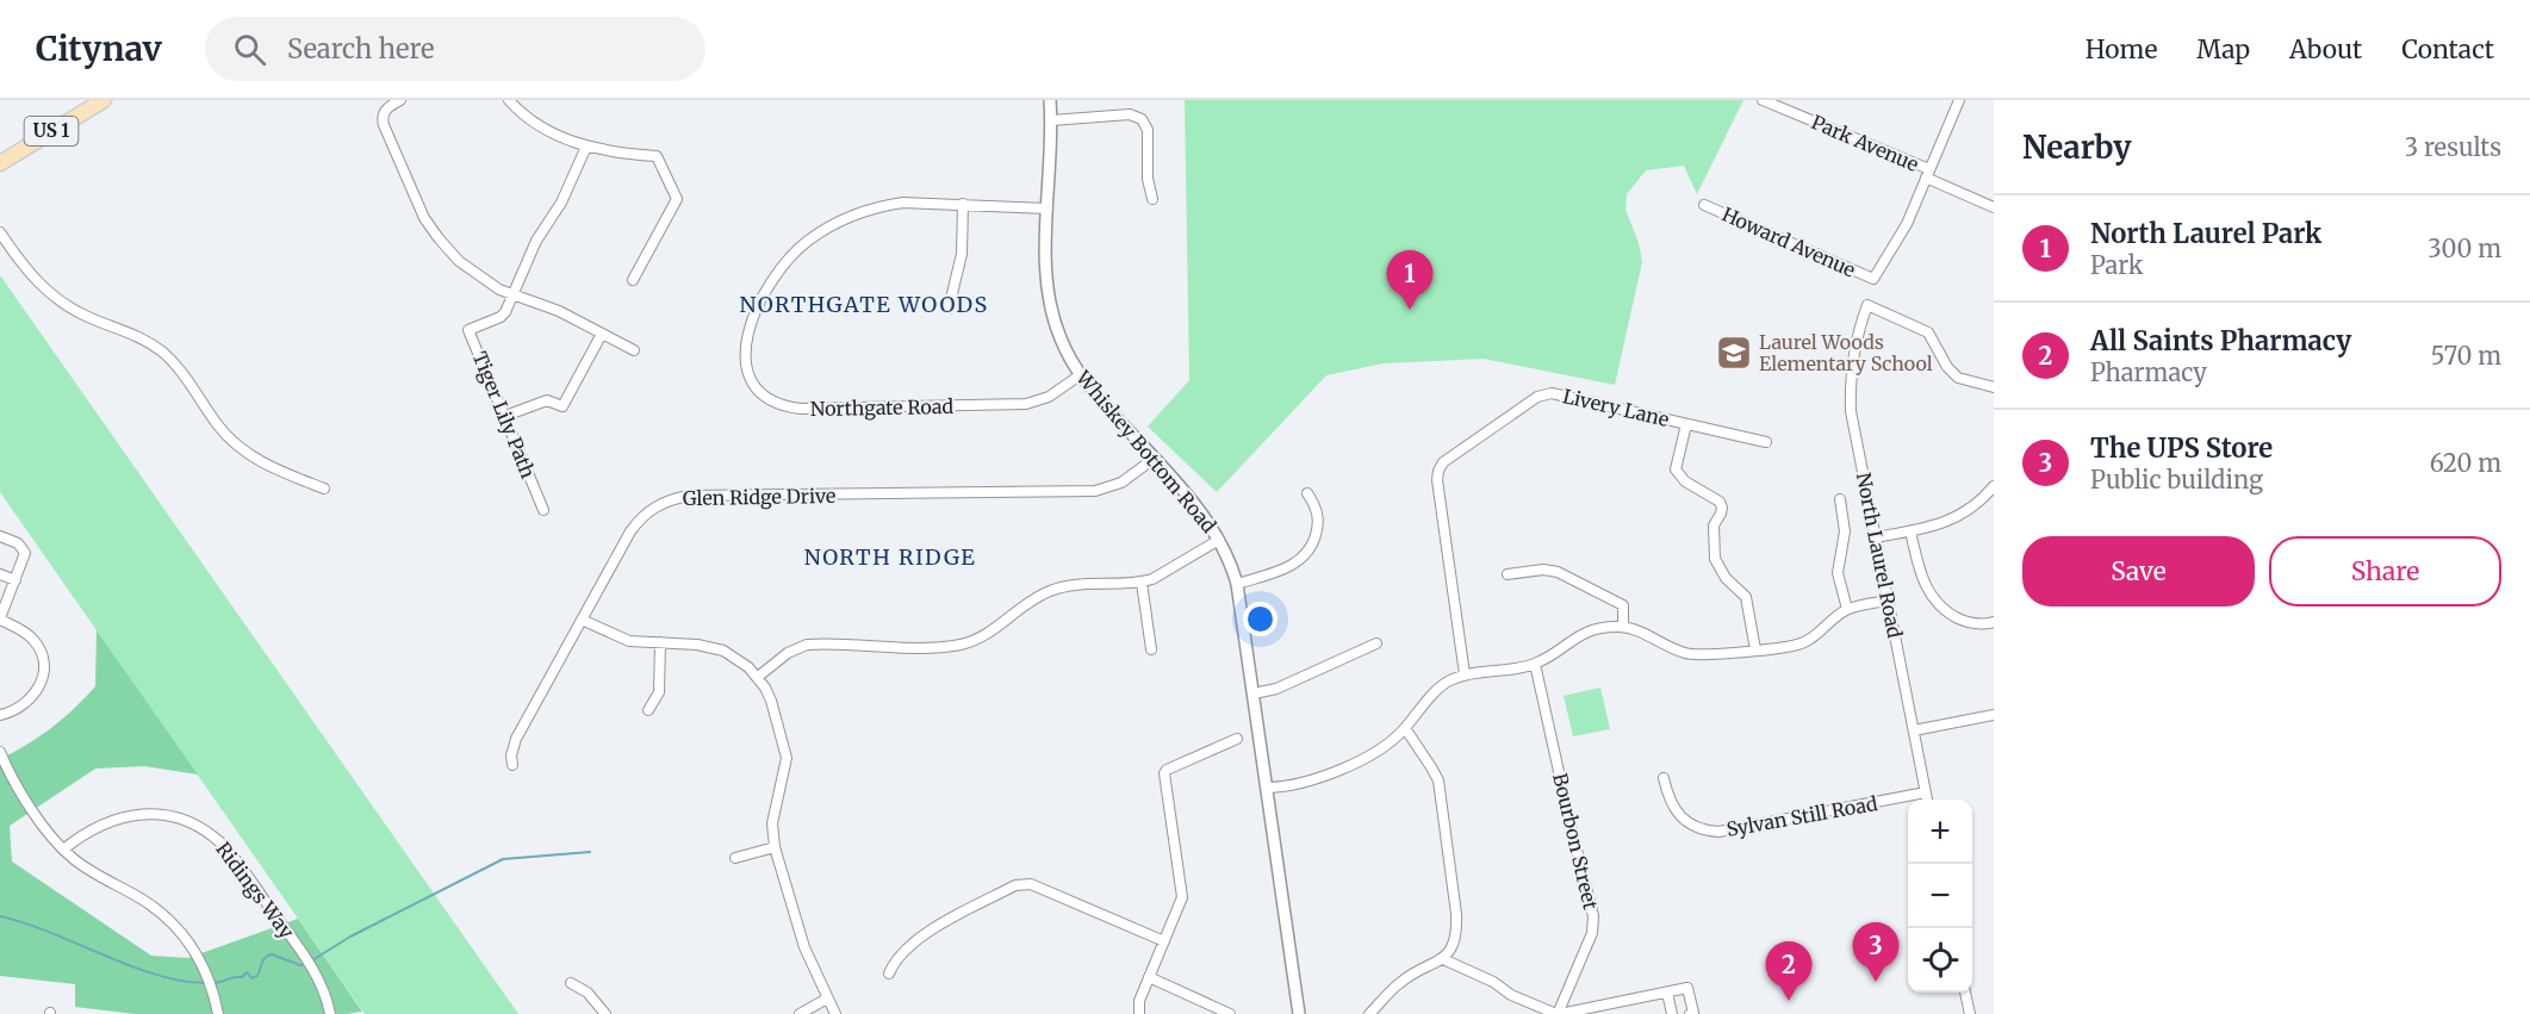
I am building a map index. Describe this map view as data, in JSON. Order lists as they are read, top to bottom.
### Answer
{
  "streets": {
    "main road": ["US 1"],
    "street": [
      "Park Avenue",
      "Howard Avenue",
      "Northgate Road",
      "Livery Lane",
      "Tiger Lily Path",
      "Whiskey Bottom Road",
      "Glen Ridge Drive",
      "North Laurel Road",
      "Sylvan Still Road",
      "Bourbon Street",
      "Ridings Way"
    ]
  },
  "crossings": [
    ["Park Avenue", "Howard Avenue"],
    ["Northgate Road", "Whiskey Bottom Road"],
    ["Whiskey Bottom Road", "Glen Ridge Drive"],
    ["North Laurel Road", "Sylvan Still Road"]
  ],
  "districts": ["NORTHGATE WOODS", "NORTH RIDGE"],
  "places": {
    "school or university": ["Laurel Woods Elementary School"]
  },
  "page": {
    "header": "Citynav",
    "search": "Search here",
    "nav": [
      "Home",
      "Map",
      "About",
      "Contact"
    ],
    "heading": ["Nearby", "3 results"],
    "list": [
      {
        "mark": "1",
        "name": "North Laurel Park",
        "note": "Park",
        "value": "300 m"
      },
      {
        "mark": "2",
        "name": "All Saints Pharmacy",
        "note": "Pharmacy",
        "value": "570 m"
      },
      {
        "mark": "3",
        "name": "The UPS Store",
        "note": "Public building",
        "value": "620 m"
      }
    ],
    "pins": ["1", "3", "2"],
    "buttons": ["Save", "Share"],
    "map_buttons": ["+", "−"]
  }
}
